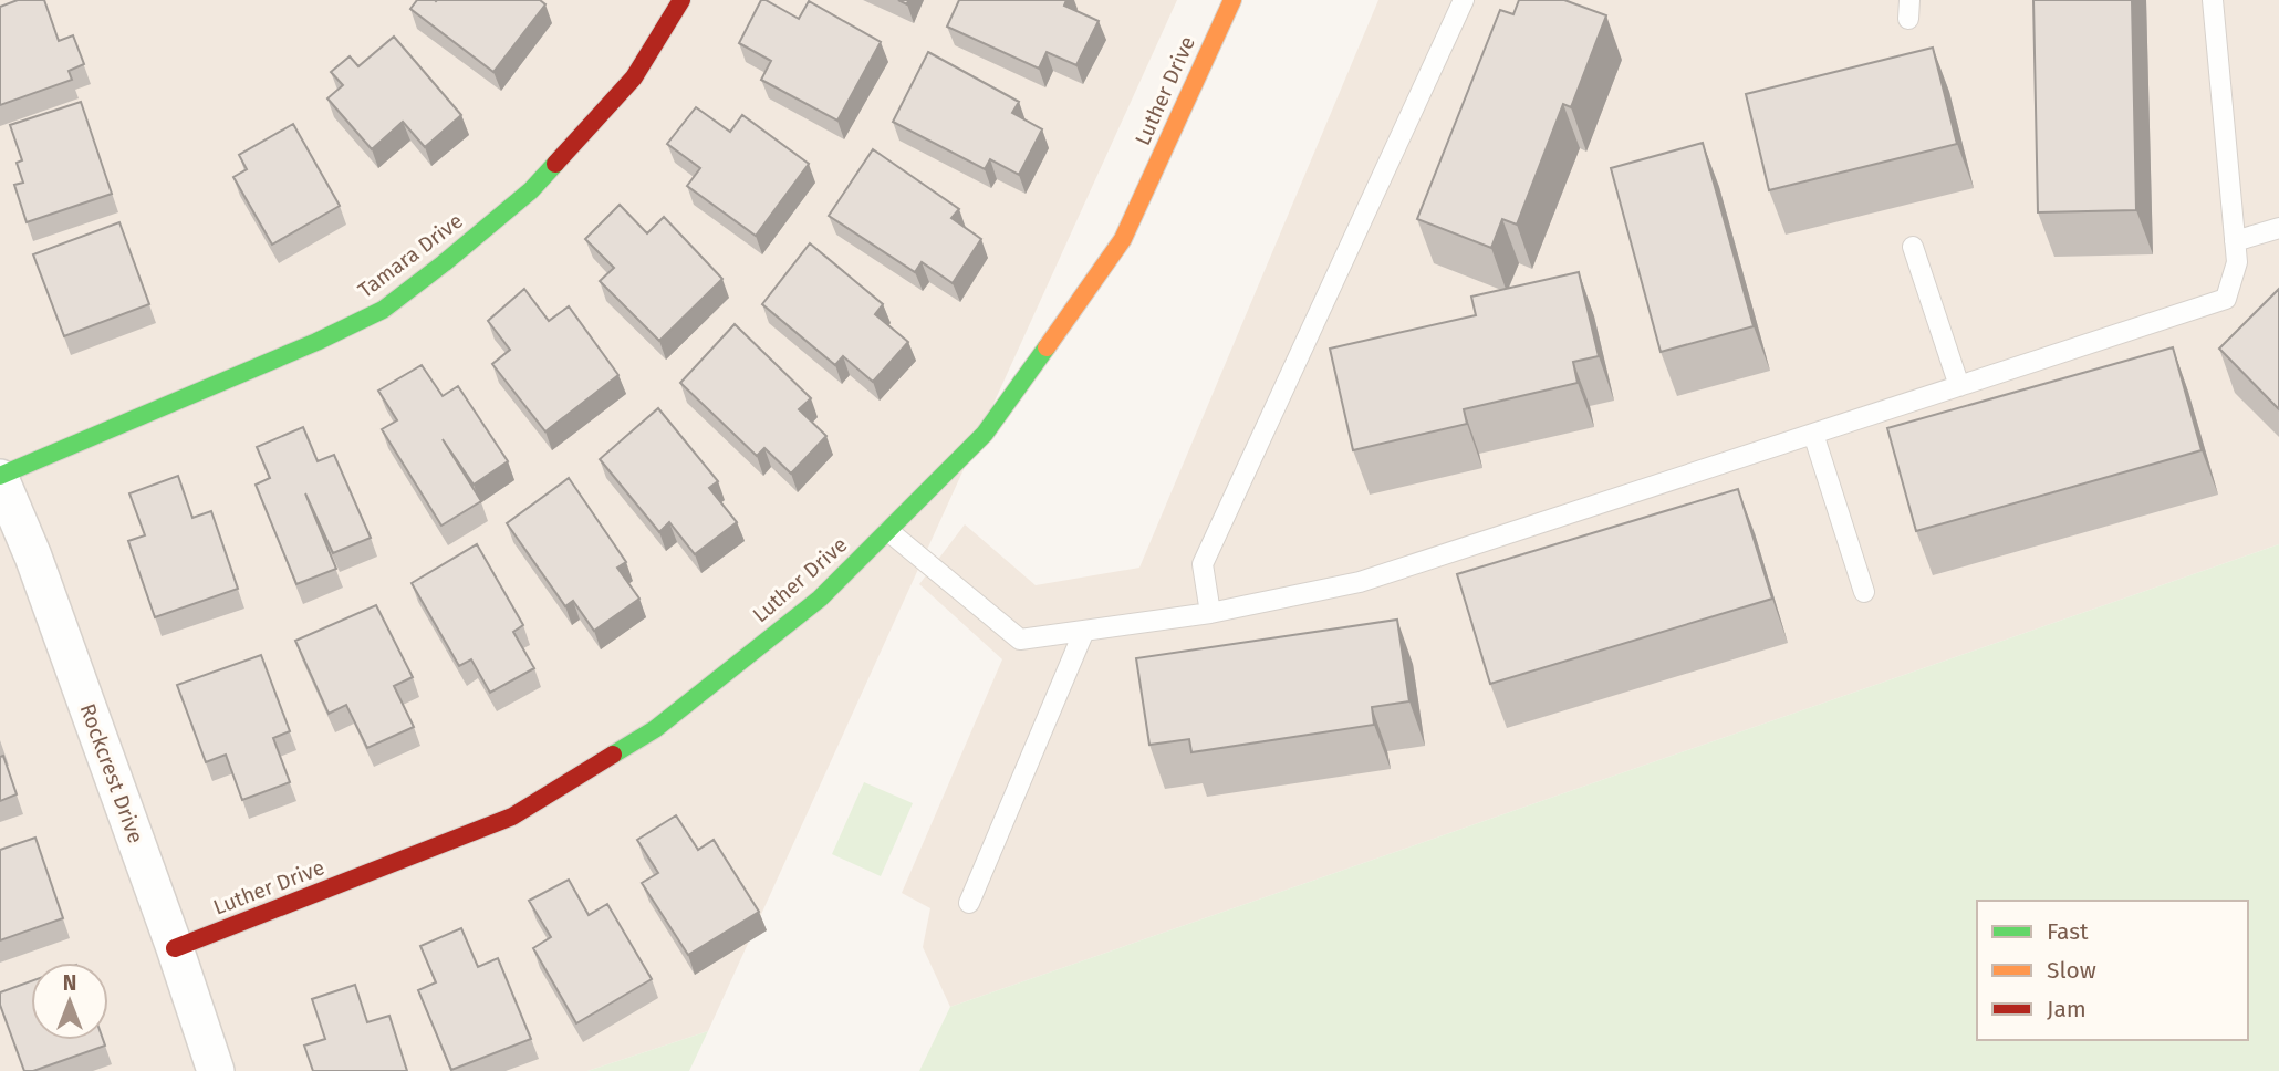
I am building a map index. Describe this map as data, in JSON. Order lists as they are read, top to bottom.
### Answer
{
  "streets": {
    "street": ["Luther Drive", "Tamara Drive", "Rockcrest Drive"]
  },
  "crossings": [
    ["Luther Drive", "Rockcrest Drive"],
    ["Tamara Drive", "Rockcrest Drive"]
  ],
  "legend": ["Fast", "Slow", "Jam"],
  "north": "top"
}
